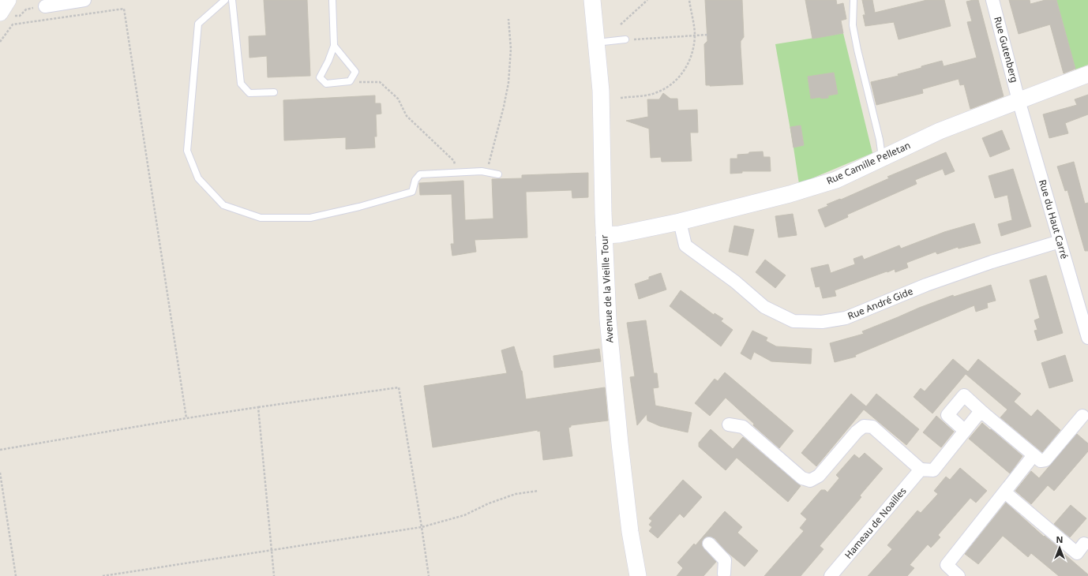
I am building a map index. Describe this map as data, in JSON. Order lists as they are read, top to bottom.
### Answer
{
  "streets": {
    "street": [
      "Rue Gutenberg",
      "Rue Camille Pelletan",
      "Rue du Haut Carré",
      "Avenue de la Vieille Tour",
      "Rue André Gide",
      "Hameau de Noailles"
    ]
  },
  "crossings": [
    ["Rue Gutenberg", "Rue Camille Pelletan"],
    ["Rue Gutenberg", "Rue du Haut Carré"],
    ["Rue Camille Pelletan", "Rue du Haut Carré"],
    ["Rue Camille Pelletan", "Avenue de la Vieille Tour"],
    ["Rue Camille Pelletan", "Rue André Gide"],
    ["Rue du Haut Carré", "Rue André Gide"]
  ],
  "north": "top"
}
